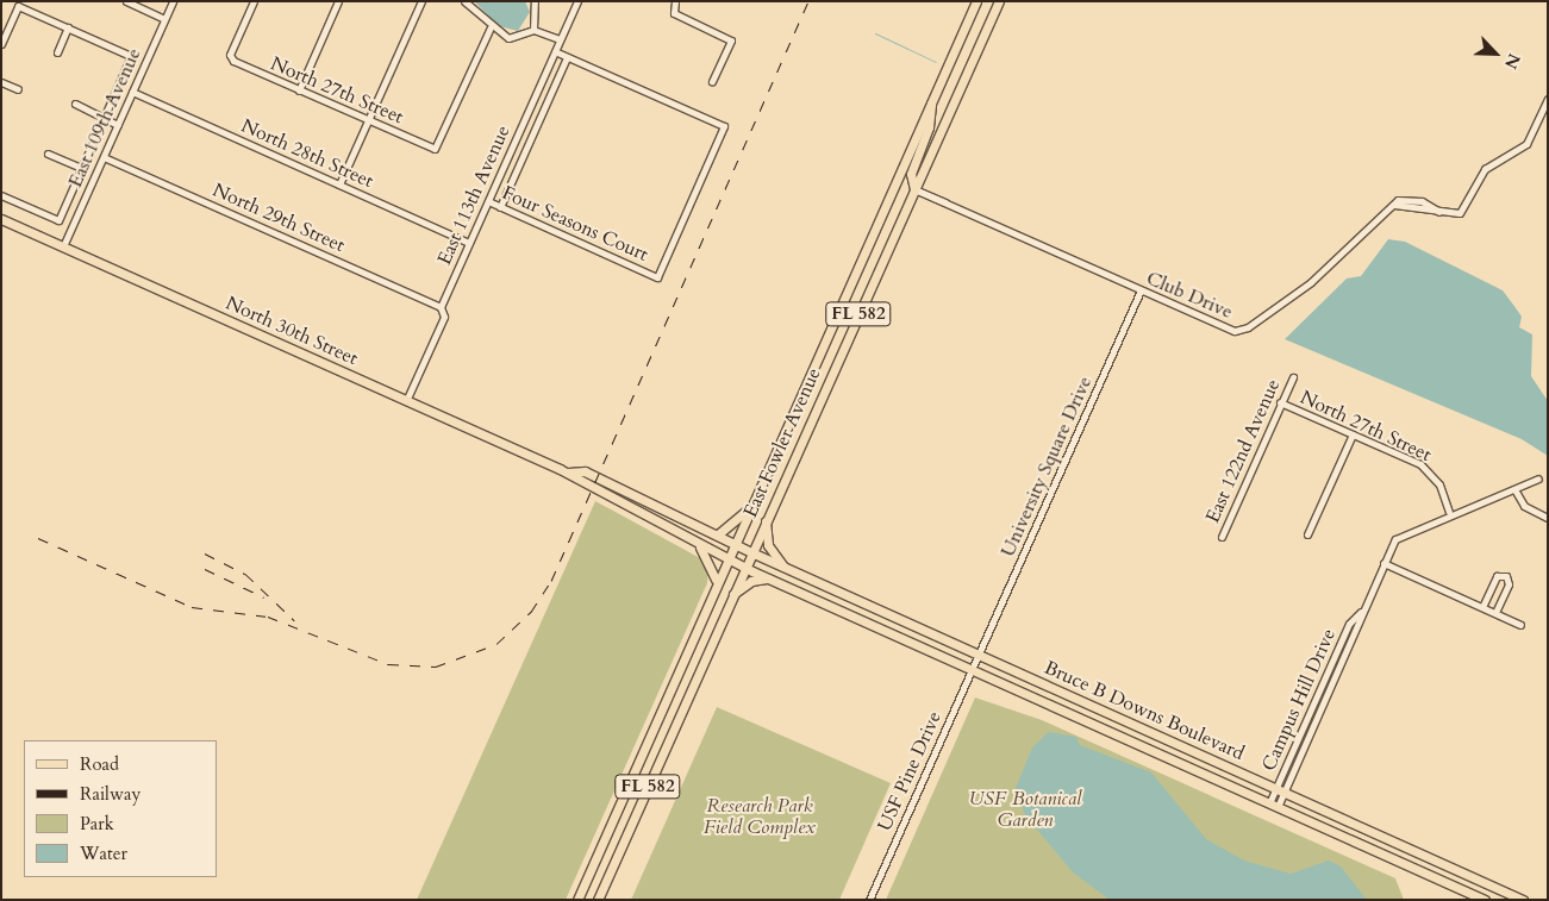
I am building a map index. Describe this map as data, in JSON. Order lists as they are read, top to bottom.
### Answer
{
  "streets": {
    "main road": [
      "FL 582",
      "North 30th Street",
      "East Fowler Avenue",
      "Bruce B Downs Boulevard"
    ],
    "street": [
      "North 27th Street",
      "East 109th Avenue",
      "North 28th Street",
      "East 113th Avenue",
      "North 29th Street",
      "Four Seasons Court",
      "Club Drive",
      "East 122nd Avenue",
      "University Square Drive",
      "Campus Hill Drive",
      "USF Pine Drive"
    ]
  },
  "crossings": [
    ["North 27th Street", "East 122nd Avenue"],
    ["North 27th Street", "Campus Hill Drive"],
    ["East 109th Avenue", "North 28th Street"],
    ["East 109th Avenue", "North 29th Street"],
    ["East 109th Avenue", "North 30th Street"],
    ["North 28th Street", "East 113th Avenue"],
    ["East 113th Avenue", "North 29th Street"],
    ["East 113th Avenue", "Four Seasons Court"],
    ["East 113th Avenue", "North 30th Street"],
    ["Club Drive", "East Fowler Avenue"],
    ["Club Drive", "University Square Drive"],
    ["North 30th Street", "East Fowler Avenue"],
    ["North 30th Street", "Bruce B Downs Boulevard"],
    ["East Fowler Avenue", "Bruce B Downs Boulevard"],
    ["University Square Drive", "Bruce B Downs Boulevard"],
    ["University Square Drive", "USF Pine Drive"],
    ["Campus Hill Drive", "Bruce B Downs Boulevard"],
    ["Bruce B Downs Boulevard", "USF Pine Drive"]
  ],
  "parks": ["USF Botanical Garden", "Research Park Field Complex"],
  "legend": [
    "Road",
    "Railway",
    "Park",
    "Water"
  ],
  "north": "bottom right"
}
